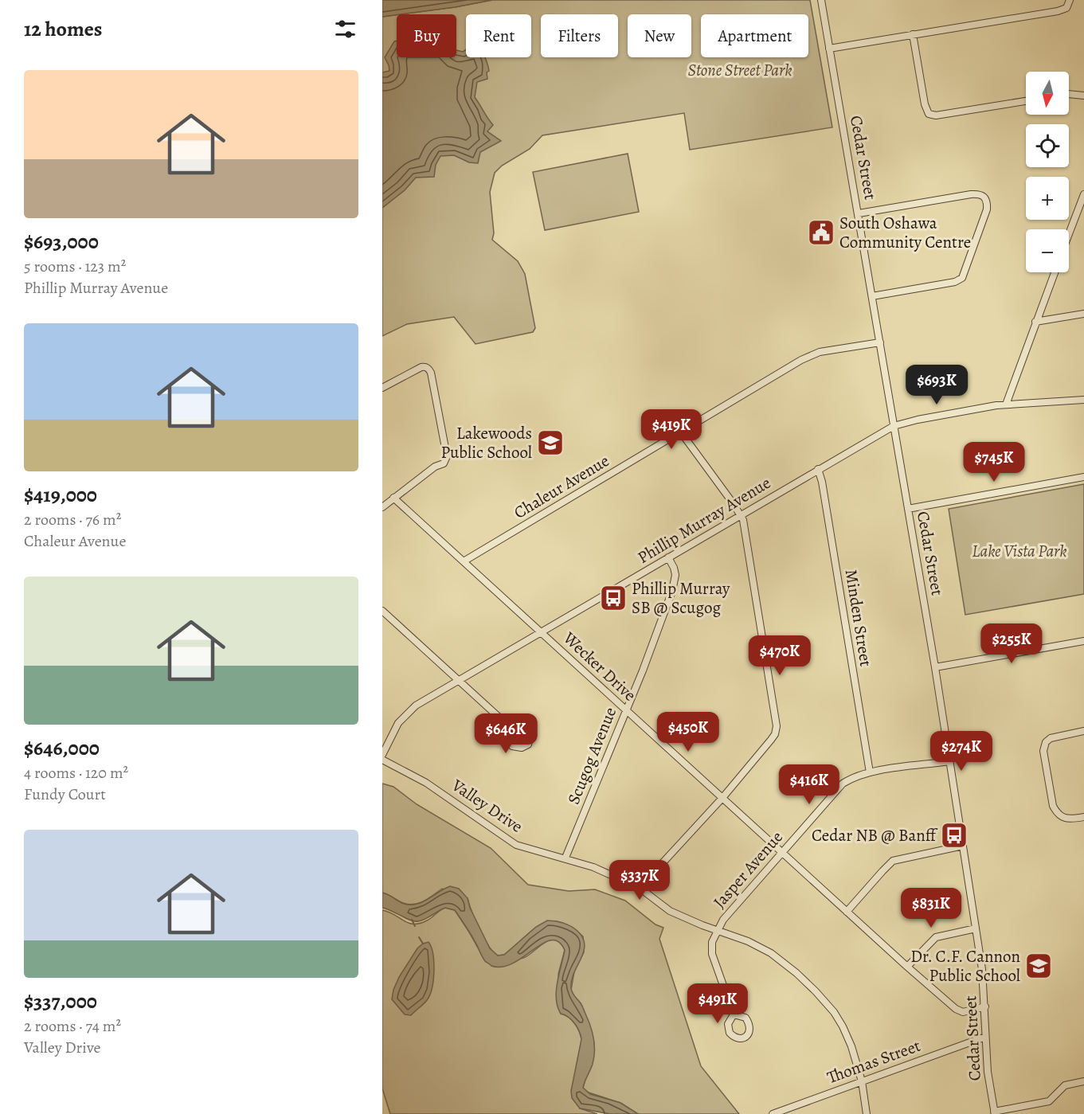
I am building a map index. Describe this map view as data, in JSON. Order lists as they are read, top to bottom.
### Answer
{
  "streets": {
    "street": [
      "Cedar Street",
      "Chaleur Avenue",
      "Phillip Murray Avenue",
      "Minden Street",
      "Wecker Drive",
      "Scugog Avenue",
      "Valley Drive",
      "Jasper Avenue",
      "Thomas Street"
    ]
  },
  "crossings": [
    ["Cedar Street", "Chaleur Avenue"],
    ["Cedar Street", "Phillip Murray Avenue"],
    ["Cedar Street", "Wecker Drive"],
    ["Cedar Street", "Jasper Avenue"],
    ["Cedar Street", "Thomas Street"],
    ["Chaleur Avenue", "Wecker Drive"],
    ["Phillip Murray Avenue", "Minden Street"],
    ["Phillip Murray Avenue", "Wecker Drive"],
    ["Phillip Murray Avenue", "Scugog Avenue"],
    ["Minden Street", "Jasper Avenue"],
    ["Wecker Drive", "Scugog Avenue"],
    ["Wecker Drive", "Jasper Avenue"],
    ["Scugog Avenue", "Valley Drive"],
    ["Valley Drive", "Jasper Avenue"],
    ["Valley Drive", "Thomas Street"]
  ],
  "parks": ["Stone Street Park", "Lake Vista Park"],
  "places": {
    "public building": ["South Oshawa Community Centre"],
    "school or university": ["Lakewoods Public School", "Dr. C.F. Cannon Public School"],
    "bus stop": ["Phillip Murray SB @ Scugog", "Cedar NB @ Banff"]
  },
  "north": "bottom",
  "page": {
    "heading": "12 homes",
    "chip": [
      "Buy",
      "Rent",
      "Filters",
      "New",
      "Apartment"
    ],
    "list": [
      {
        "name": "$693,000",
        "note": "5 rooms · 123 m² · Phillip Murray Avenue"
      },
      {
        "name": "$419,000",
        "note": "2 rooms · 76 m² · Chaleur Avenue"
      },
      {
        "name": "$646,000",
        "note": "4 rooms · 120 m² · Fundy Court"
      },
      {
        "name": "$337,000",
        "note": "2 rooms · 74 m² · Valley Drive"
      }
    ],
    "map_buttons": ["+", "−"],
    "price": [
      "$693K",
      "$419K",
      "$745K",
      "$255K",
      "$470K",
      "$450K",
      "$646K",
      "$274K",
      "$416K",
      "$337K",
      "$831K",
      "$491K"
    ]
  }
}
